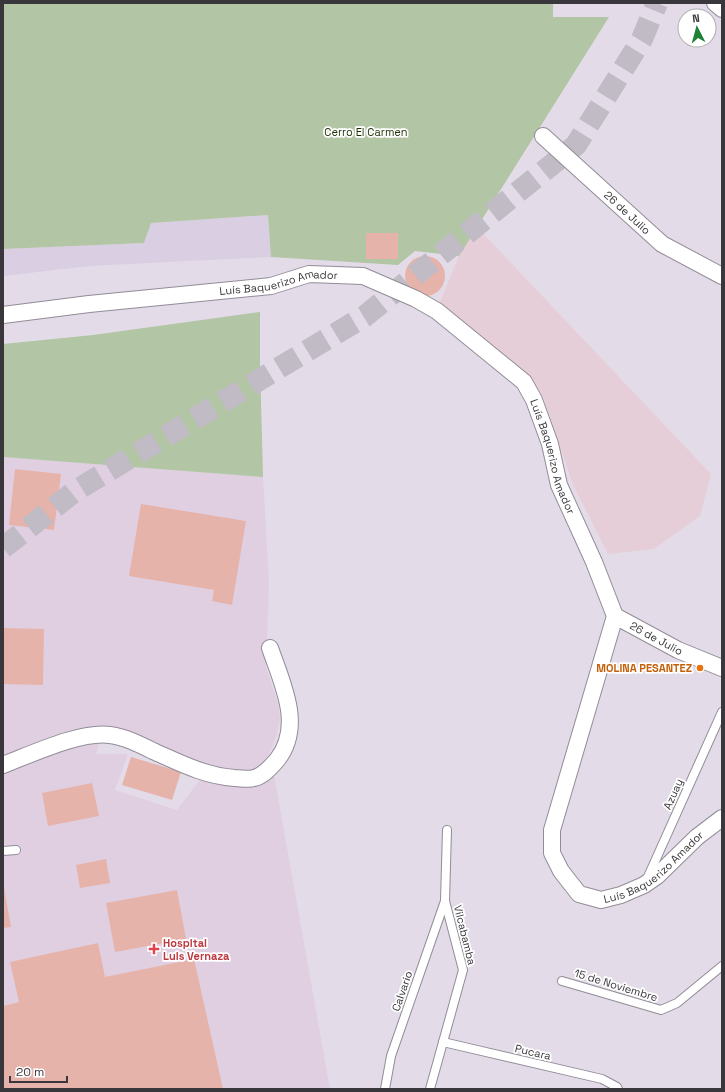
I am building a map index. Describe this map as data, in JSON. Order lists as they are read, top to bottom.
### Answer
{
  "streets": {
    "street": ["26 de Julio", "Luís Baquerizo Amador"],
    "lane": [
      "Azuay",
      "Vilcabamba",
      "15 de Noviembre",
      "Calvario",
      "Pucara"
    ]
  },
  "crossings": [
    ["26 de Julio", "Luís Baquerizo Amador"],
    ["Luís Baquerizo Amador", "Azuay"],
    ["Vilcabamba", "Calvario"],
    ["Vilcabamba", "Pucara"]
  ],
  "parks": ["Cerro El Carmen"],
  "places": {
    "other": ["MOLINA PESANTEZ"],
    "health": ["Hospital Luis Vernaza"]
  },
  "scale_bar": "20 m",
  "north": "top"
}
